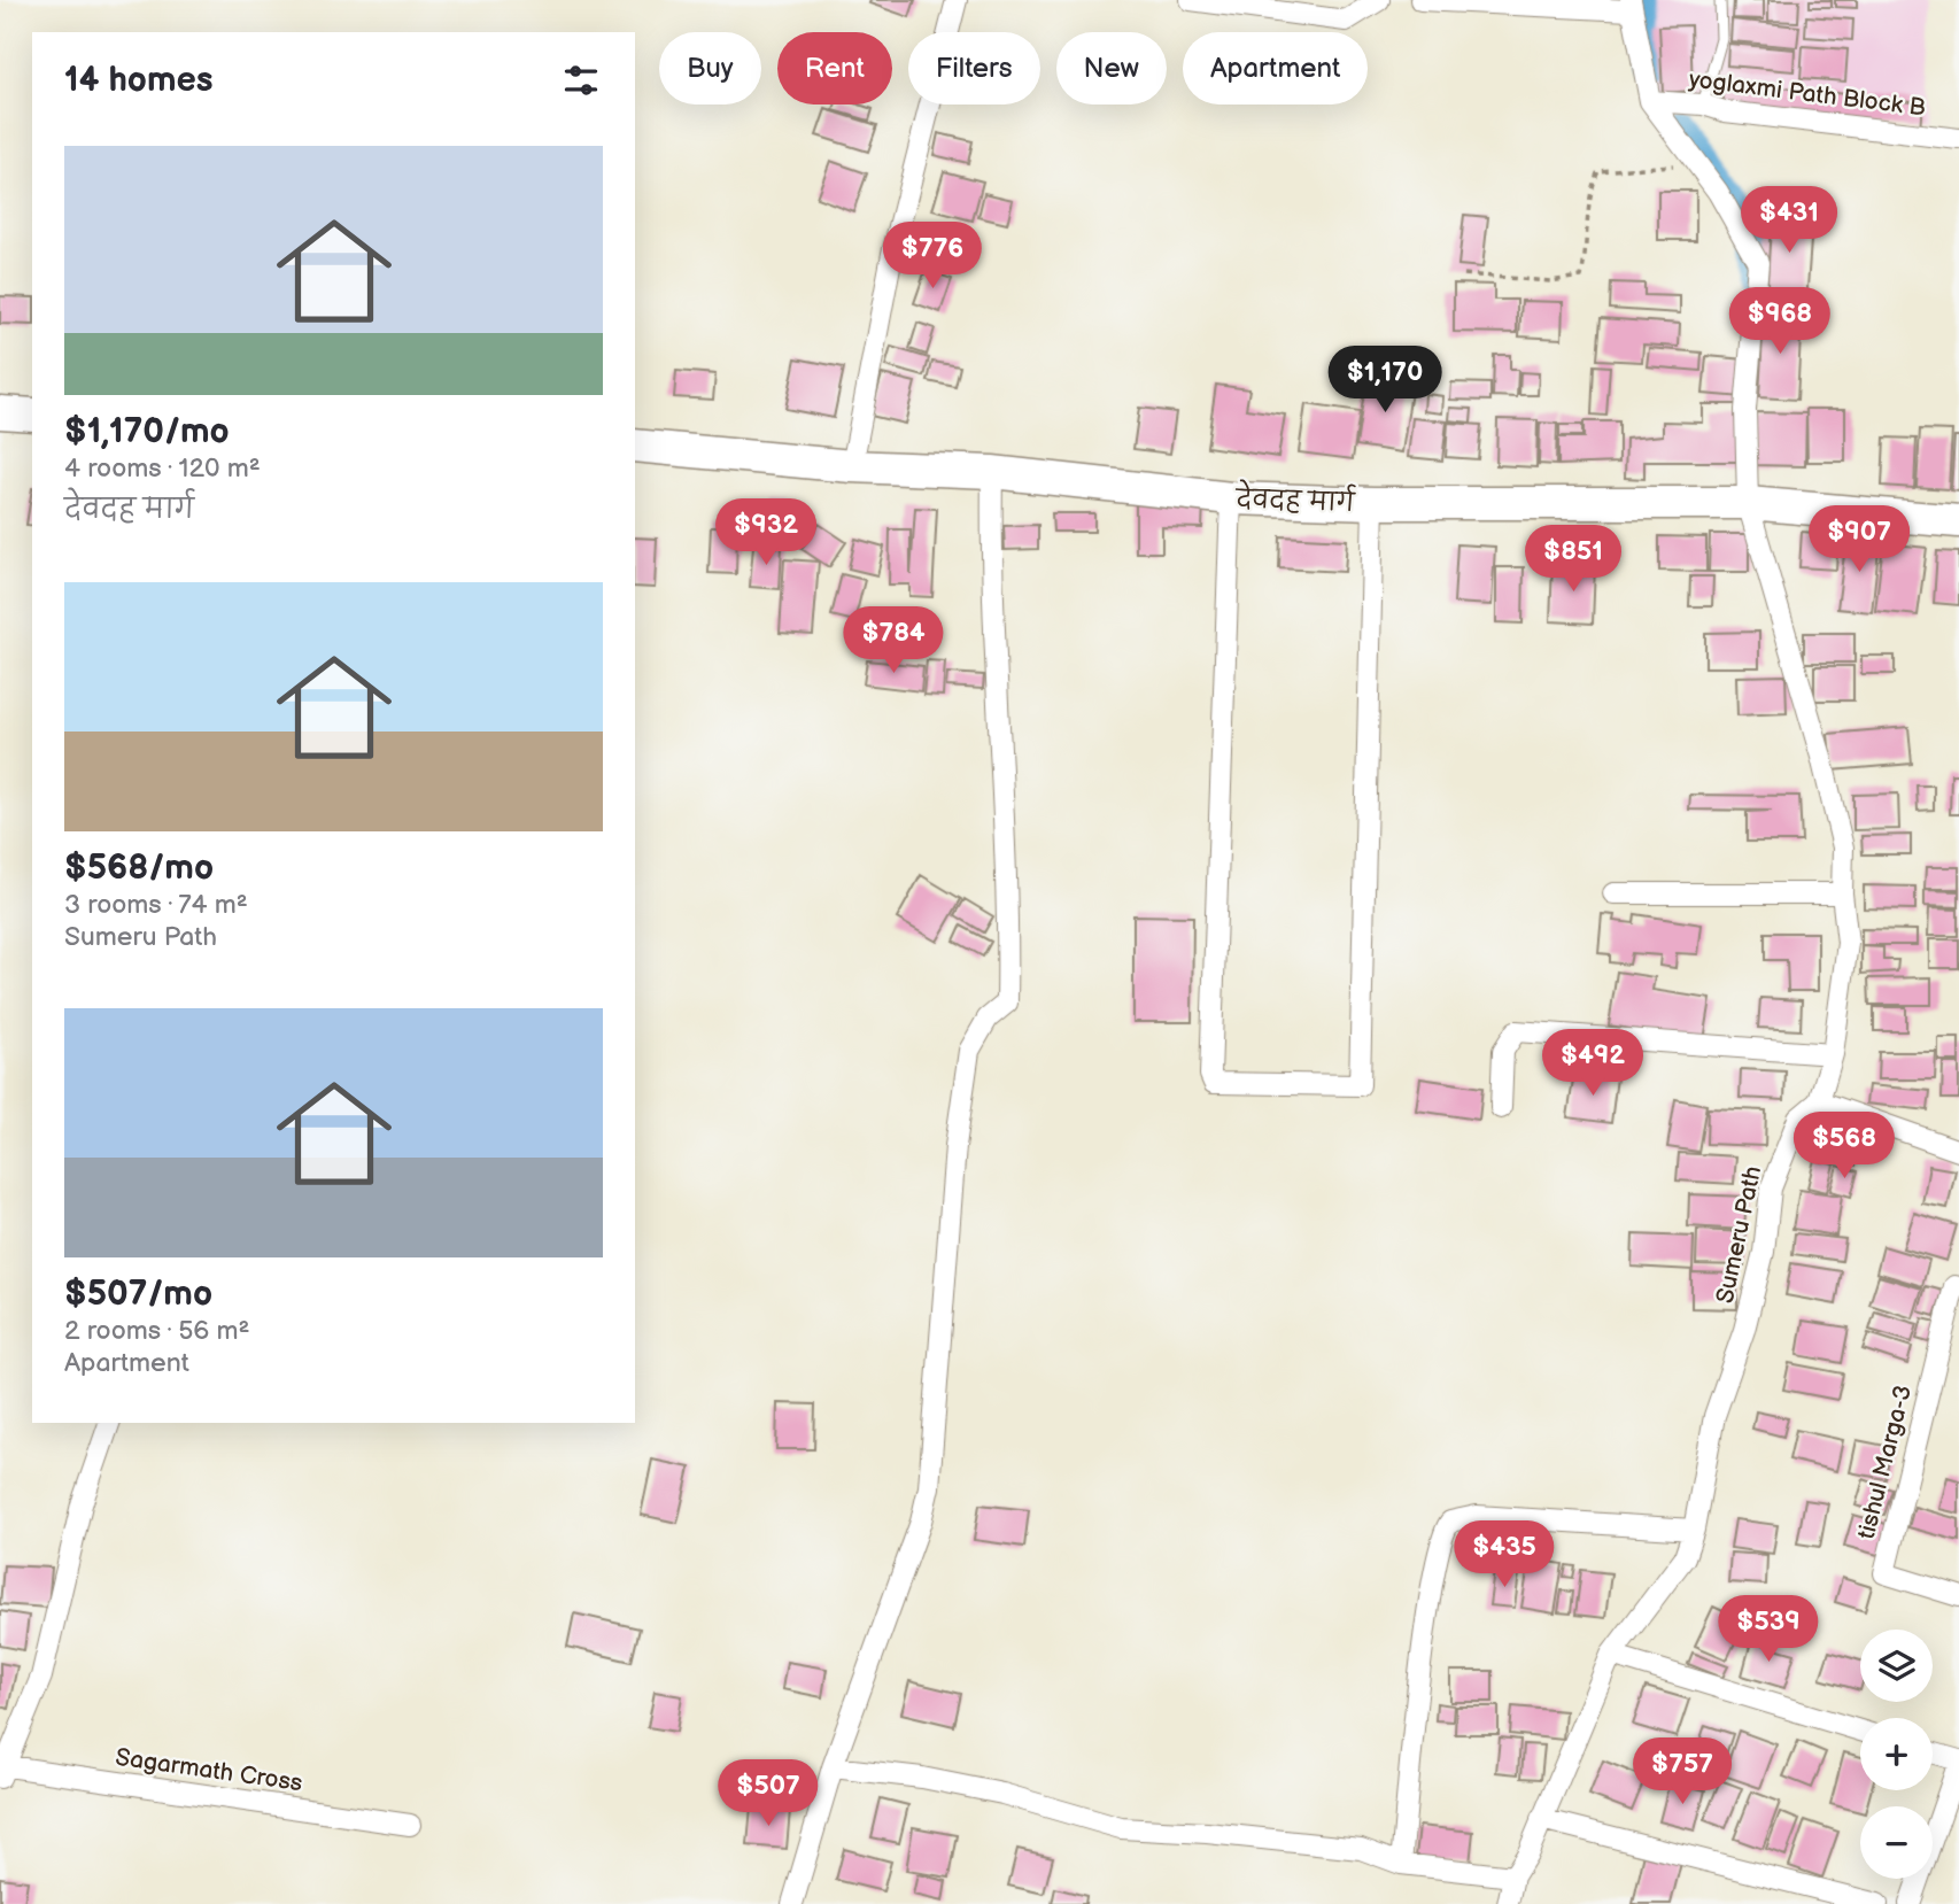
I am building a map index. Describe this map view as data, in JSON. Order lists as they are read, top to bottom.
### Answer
{
  "streets": {
    "main road": ["देवदह मार्ग"],
    "street": [
      "yoglaxmi Path Block B",
      "Sumeru Path",
      "tishul Marga-3",
      "Sagarmath Cross"
    ]
  },
  "crossings": [
    ["yoglaxmi Path Block B", "Sumeru Path"],
    ["देवदह मार्ग", "Sumeru Path"]
  ],
  "page": {
    "chip": [
      "Buy",
      "Rent",
      "Filters",
      "New",
      "Apartment"
    ],
    "heading": "14 homes",
    "list": [
      {
        "name": "$1,170/mo",
        "note": "4 rooms · 120 m² · देवदह मार्ग"
      },
      {
        "name": "$568/mo",
        "note": "3 rooms · 74 m² · Sumeru Path"
      },
      {
        "name": "$507/mo",
        "note": "2 rooms · 56 m² · Apartment"
      }
    ],
    "price": [
      "$431",
      "$776",
      "$968",
      "$1,170",
      "$932",
      "$907",
      "$851",
      "$784",
      "$492",
      "$568",
      "$435",
      "$539",
      "$757",
      "$507"
    ],
    "map_buttons": ["+", "−"]
  }
}
